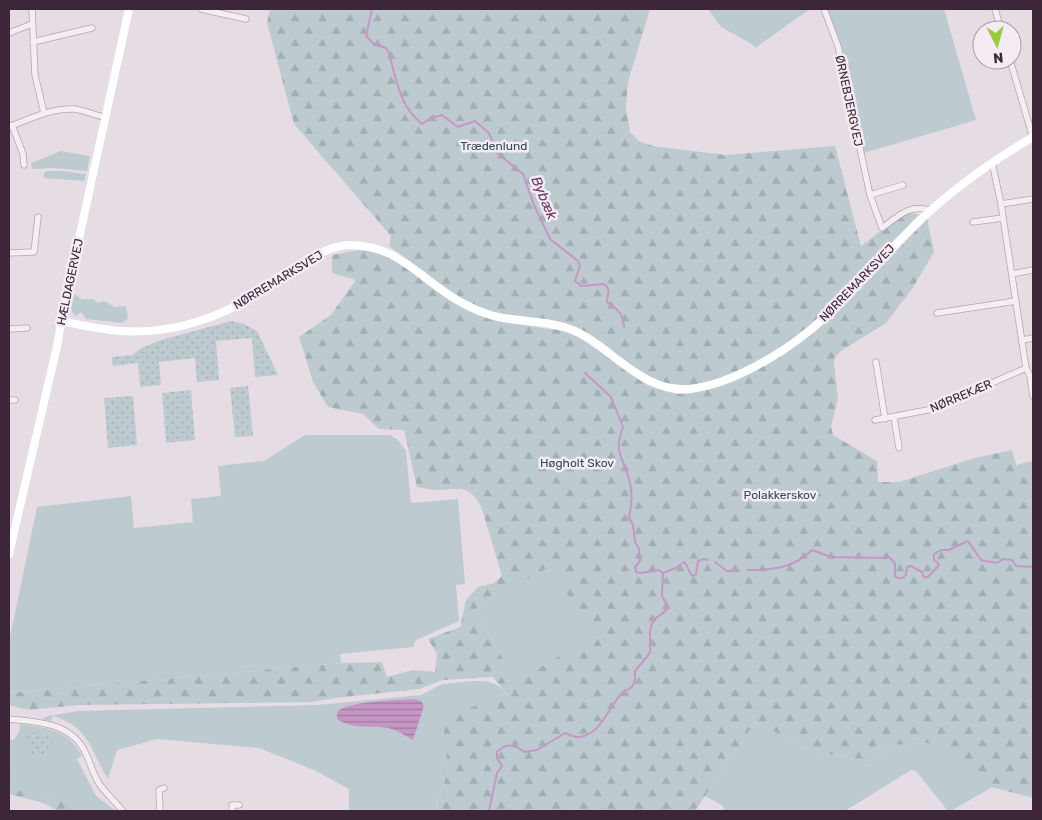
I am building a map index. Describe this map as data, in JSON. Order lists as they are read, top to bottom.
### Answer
{
  "streets": {
    "street": [
      "ØRNEBJERGVEJ",
      "NØRREMARKSVEJ",
      "HÆLDAGERVEJ",
      "NØRREKÆR"
    ]
  },
  "crossings": [
    ["ØRNEBJERGVEJ", "NØRREMARKSVEJ"],
    ["NØRREMARKSVEJ", "HÆLDAGERVEJ"]
  ],
  "water": ["Bybæk"],
  "parks": ["Trædenlund", "Høgholt Skov", "Polakkerskov"],
  "north": "bottom"
}
